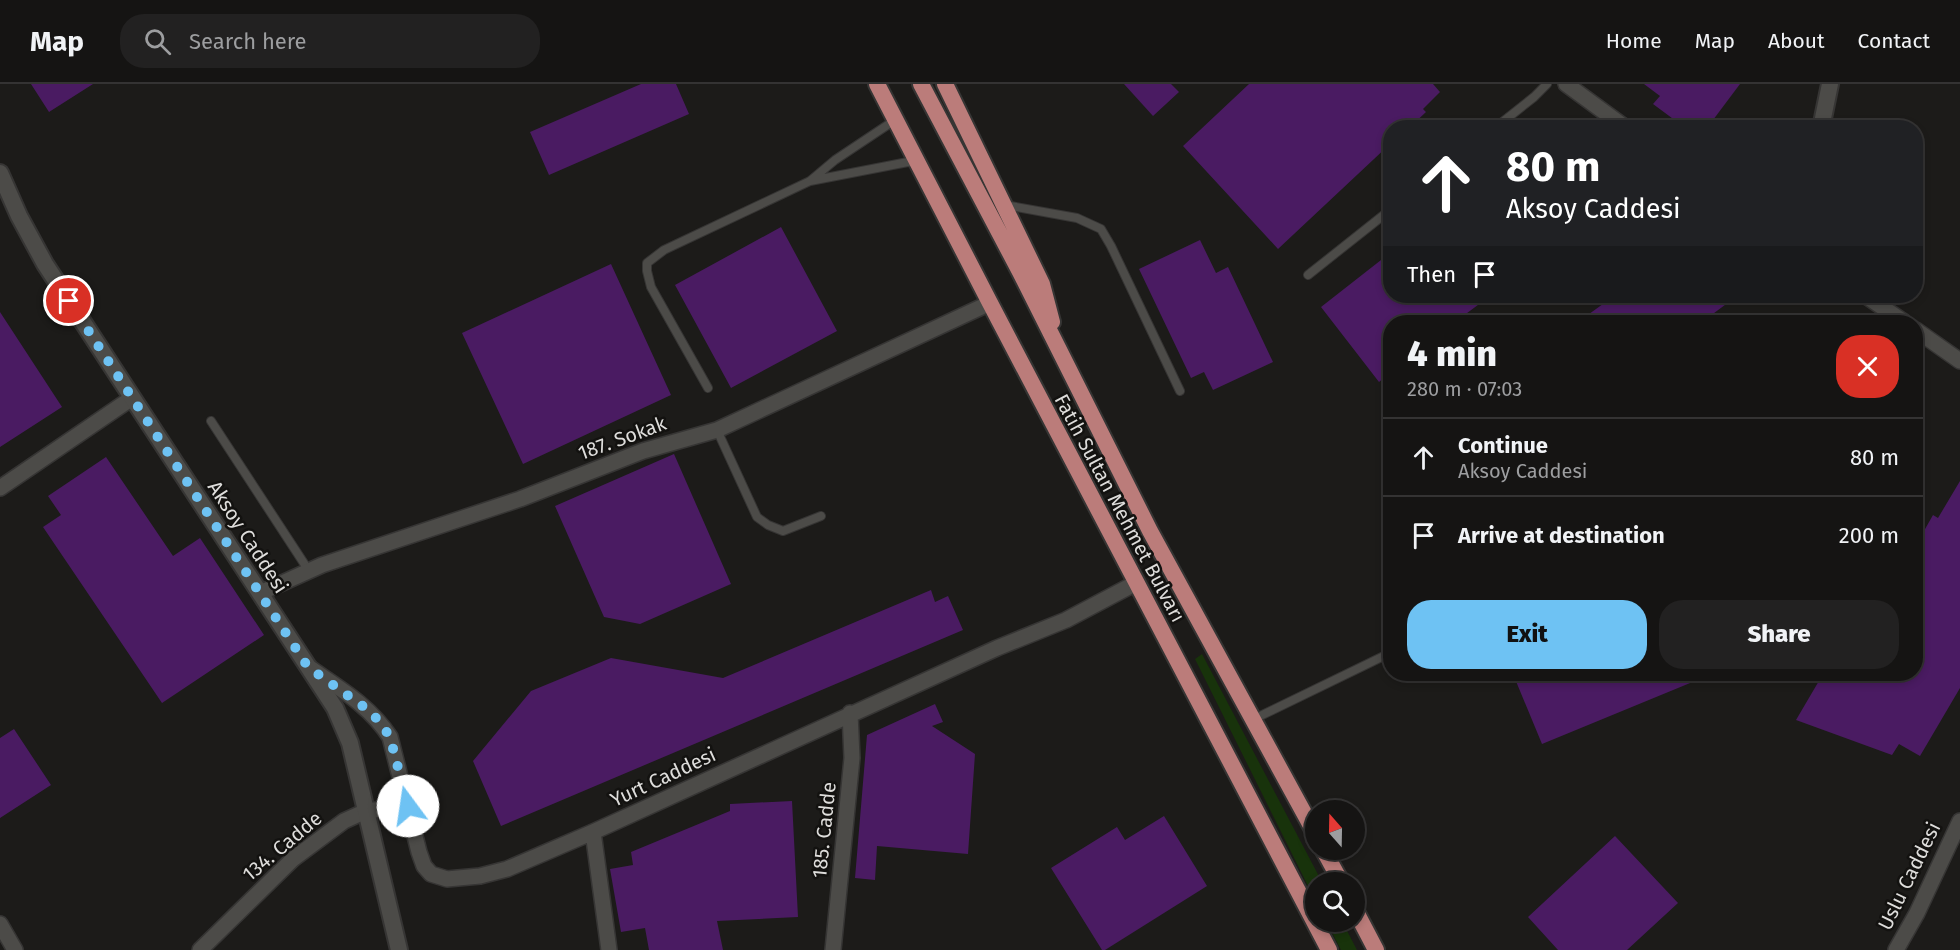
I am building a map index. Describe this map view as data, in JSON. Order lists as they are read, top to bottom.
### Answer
{
  "streets": {
    "highway": ["Fatih Sultan Mehmet Bulvarı"],
    "street": [
      "187. Sokak",
      "Aksoy Caddesi",
      "Yurt Caddesi",
      "185. Cadde",
      "134. Cadde",
      "Uslu Caddesi"
    ]
  },
  "crossings": [
    ["187. Sokak", "Fatih Sultan Mehmet Bulvarı"],
    ["187. Sokak", "Aksoy Caddesi"],
    ["Fatih Sultan Mehmet Bulvarı", "Yurt Caddesi"],
    ["Aksoy Caddesi", "Yurt Caddesi"],
    ["Aksoy Caddesi", "134. Cadde"],
    ["Yurt Caddesi", "185. Cadde"],
    ["Yurt Caddesi", "134. Cadde"]
  ],
  "north": "top",
  "page": {
    "header": "Map",
    "search": "Search here",
    "nav": [
      "Home",
      "Map",
      "About",
      "Contact"
    ],
    "turn": ["80 m", "Aksoy Caddesi"],
    "then": "Then",
    "heading": ["4 min", "280 m · 07:03"],
    "list": [
      {
        "name": "Continue",
        "note": "Aksoy Caddesi",
        "value": "80 m"
      },
      {
        "name": "Arrive at destination",
        "value": "200 m"
      }
    ],
    "buttons": ["Exit", "Share"]
  }
}
